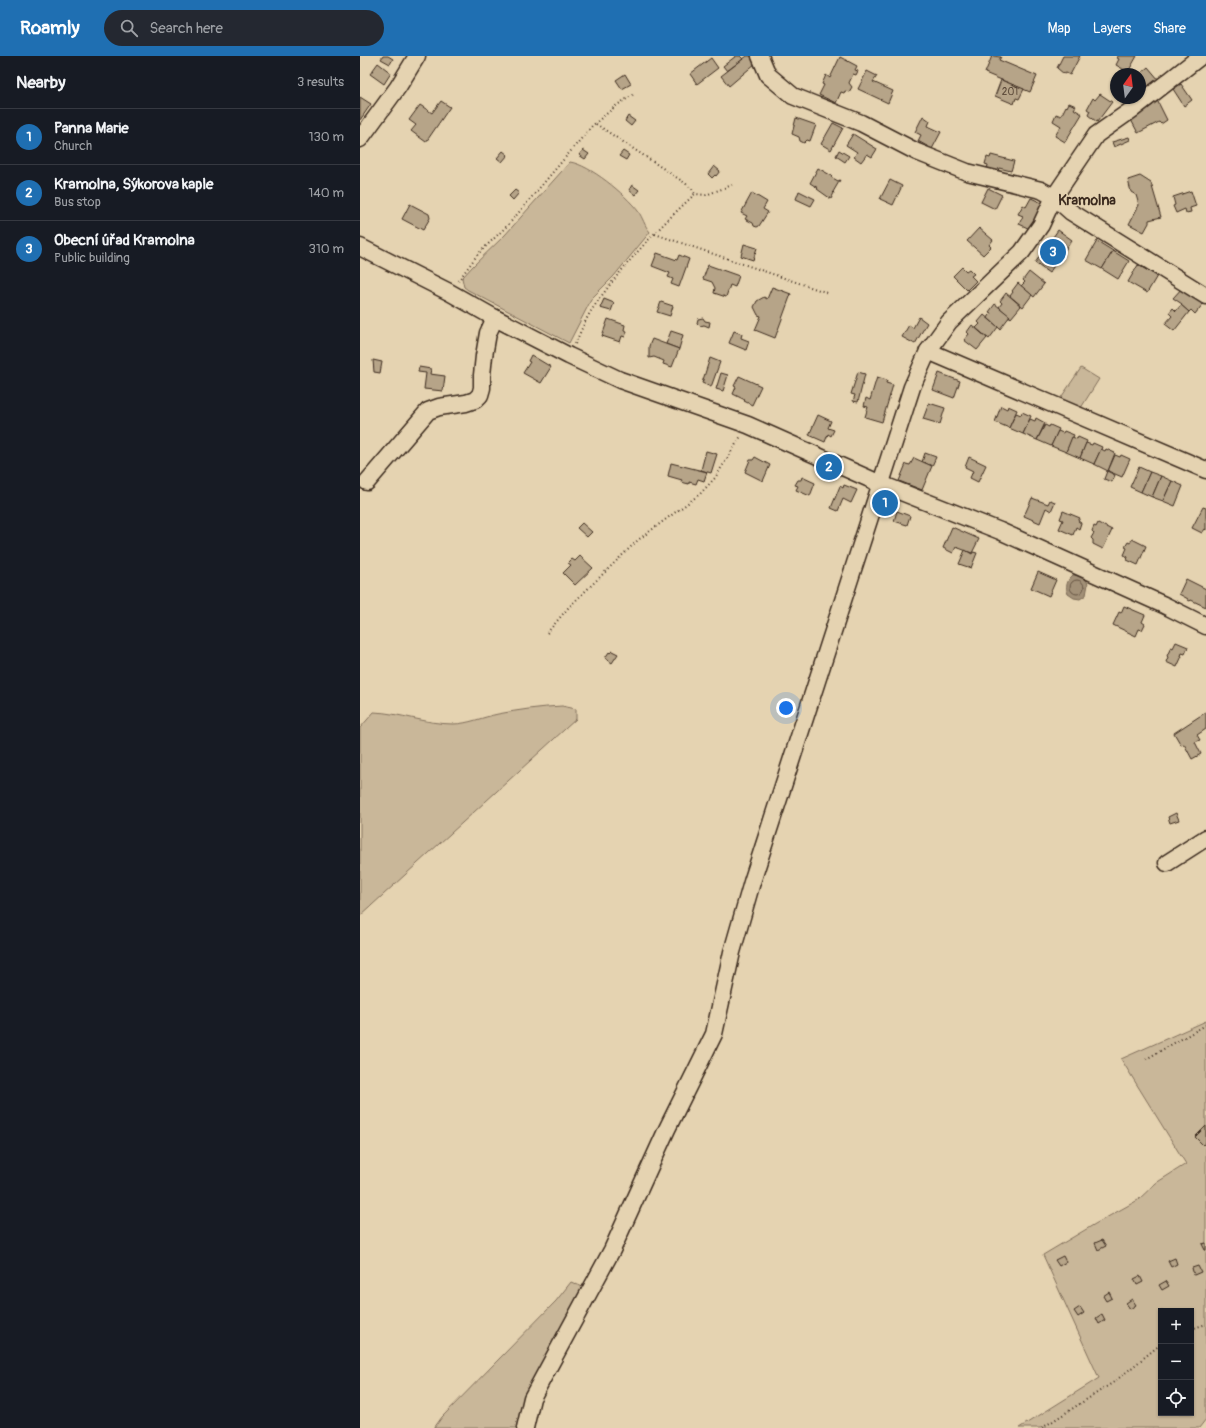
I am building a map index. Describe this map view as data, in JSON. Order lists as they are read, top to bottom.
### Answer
{
  "districts": ["Kramolna"],
  "house_numbers": ["201"],
  "north": "top",
  "page": {
    "header": "Roamly",
    "search": "Search here",
    "nav": ["Map", "Layers", "Share"],
    "heading": ["Nearby", "3 results"],
    "list": [
      {
        "mark": "1",
        "name": "Panna Marie",
        "note": "Church",
        "value": "130 m"
      },
      {
        "mark": "2",
        "name": "Kramolna, Sýkorova kaple",
        "note": "Bus stop",
        "value": "140 m"
      },
      {
        "mark": "3",
        "name": "Obecní úřad Kramolna",
        "note": "Public building",
        "value": "310 m"
      }
    ],
    "pins": ["3", "2", "1"],
    "map_buttons": ["+", "−"]
  }
}
